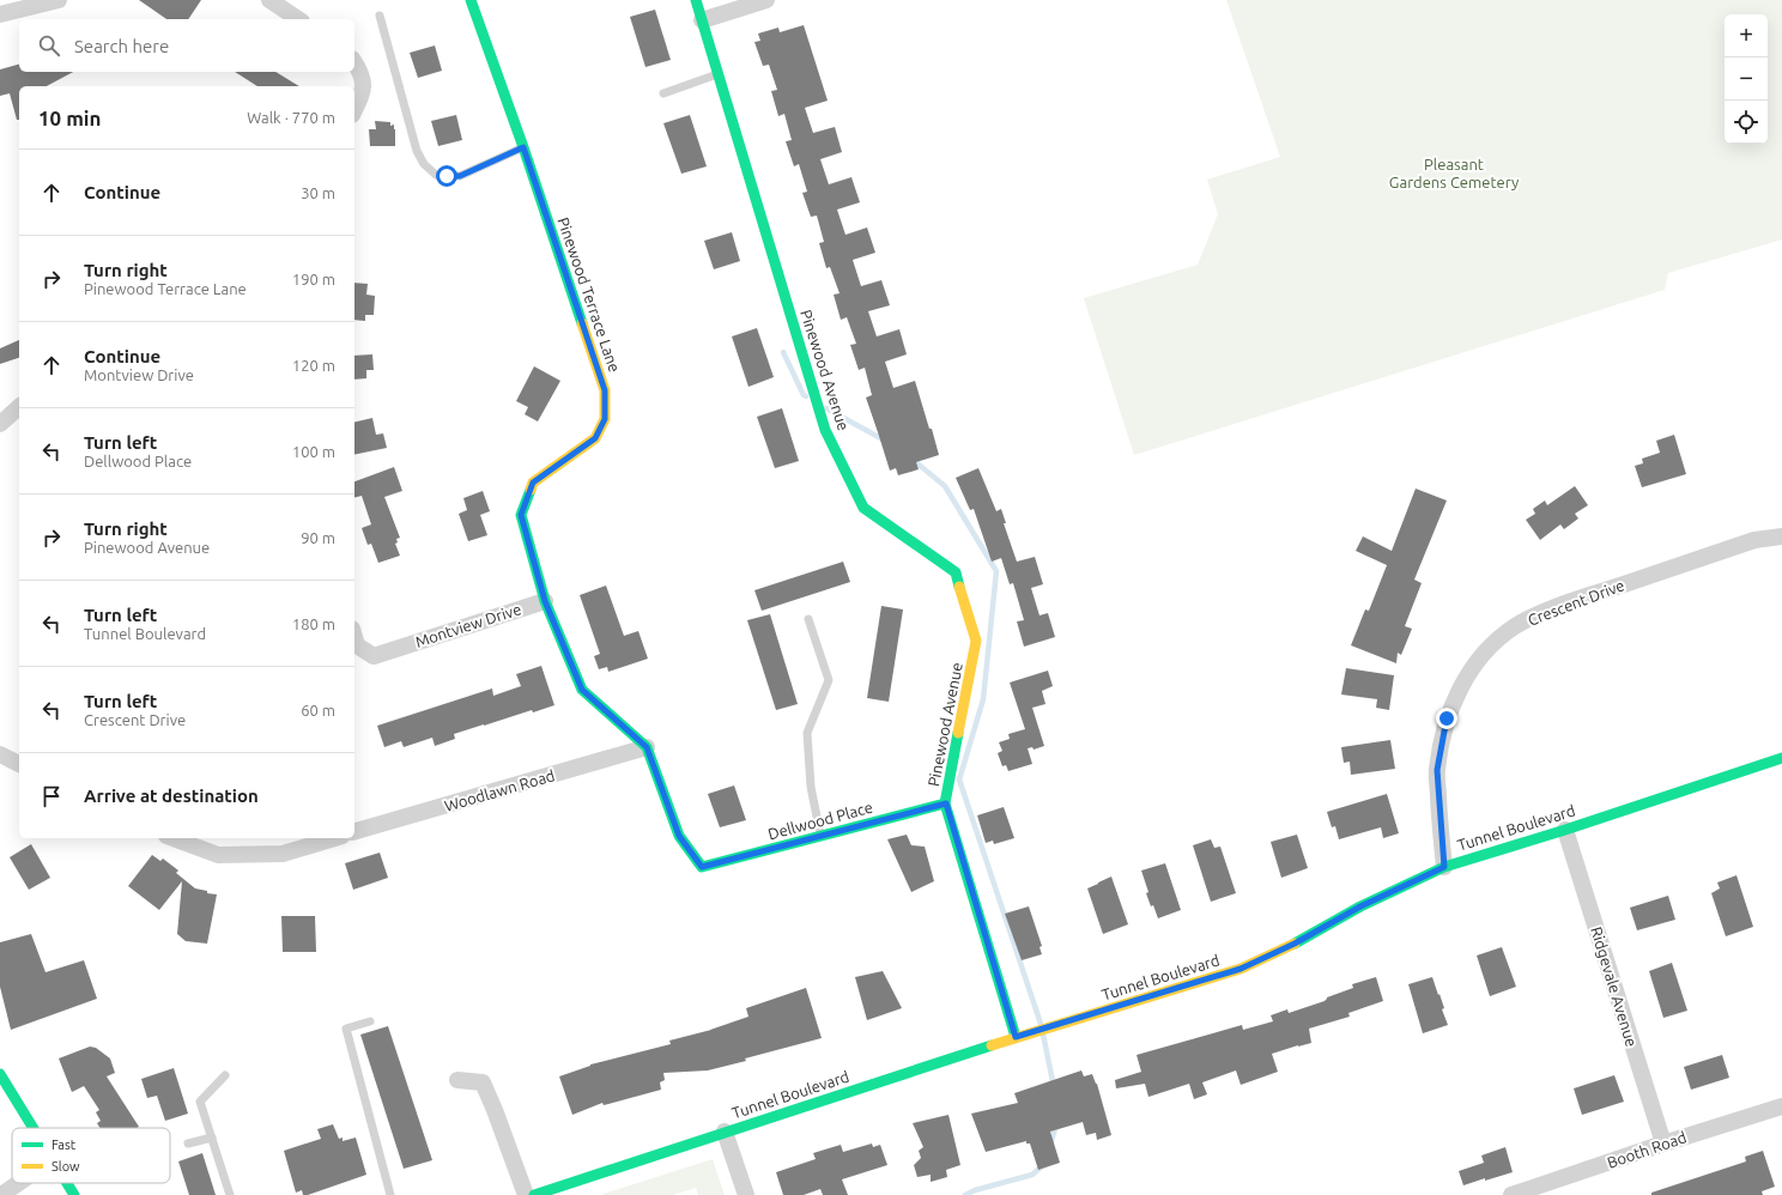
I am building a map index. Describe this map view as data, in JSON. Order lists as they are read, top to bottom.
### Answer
{
  "streets": {
    "street": [
      "Pinewood Terrace Lane",
      "Pinewood Avenue",
      "Crescent Drive",
      "Montview Drive",
      "Woodlawn Road",
      "Dellwood Place",
      "Tunnel Boulevard",
      "Ridgevale Avenue",
      "Booth Road"
    ]
  },
  "crossings": [
    ["Pinewood Terrace Lane", "Montview Drive"],
    ["Pinewood Avenue", "Dellwood Place"],
    ["Pinewood Avenue", "Tunnel Boulevard"],
    ["Crescent Drive", "Tunnel Boulevard"],
    ["Woodlawn Road", "Dellwood Place"],
    ["Tunnel Boulevard", "Ridgevale Avenue"],
    ["Ridgevale Avenue", "Booth Road"]
  ],
  "parks": ["Pleasant Gardens Cemetery"],
  "legend": ["Fast", "Slow"],
  "page": {
    "map_buttons": ["+", "−"],
    "search": "Search here",
    "heading": ["10 min", "Walk · 770 m"],
    "list": [
      ["Continue", "30 m"],
      ["Turn right", "Pinewood Terrace Lane", "190 m"],
      ["Continue", "Montview Drive", "120 m"],
      ["Turn left", "Dellwood Place", "100 m"],
      ["Turn right", "Pinewood Avenue", "90 m"],
      ["Turn left", "Tunnel Boulevard", "180 m"],
      ["Turn left", "Crescent Drive", "60 m"],
      "Arrive at destination"
    ]
  }
}
